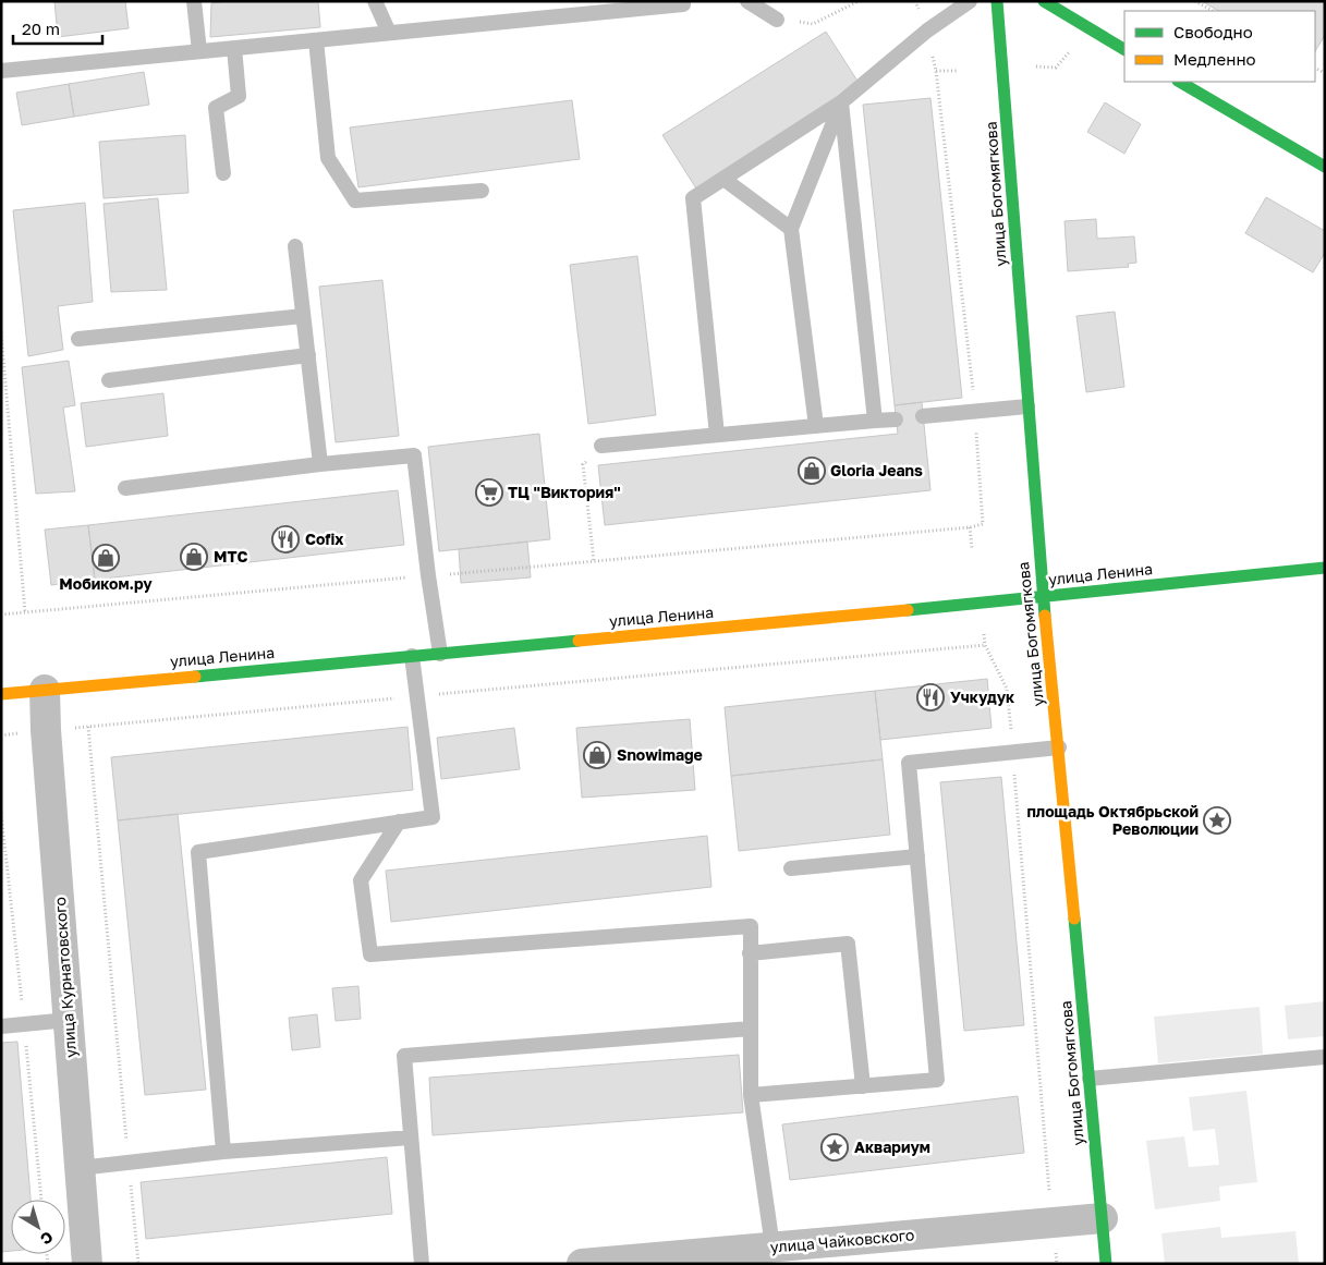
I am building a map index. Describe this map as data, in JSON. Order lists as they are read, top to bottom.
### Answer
{
  "streets": {
    "main road": ["улица Богомягкова", "улица Ленина"],
    "street": ["улица Курнатовского", "улица Чайковского"]
  },
  "crossings": [
    ["улица Богомягкова", "улица Ленина"],
    ["улица Богомягкова", "улица Чайковского"],
    ["улица Ленина", "улица Курнатовского"]
  ],
  "places": {
    "shop": [
      "Gloria Jeans",
      "МТС",
      "Мобиком.ру",
      "Snowimage"
    ],
    "supermarket": ["ТЦ \"Виктория\""],
    "restaurant": ["Cofix", "Учкудук"],
    "place": ["площадь Октябрьской Революции", "Аквариум"]
  },
  "legend": ["Свободно", "Медленно"],
  "scale_bar": "20 m",
  "north": "bottom right"
}
